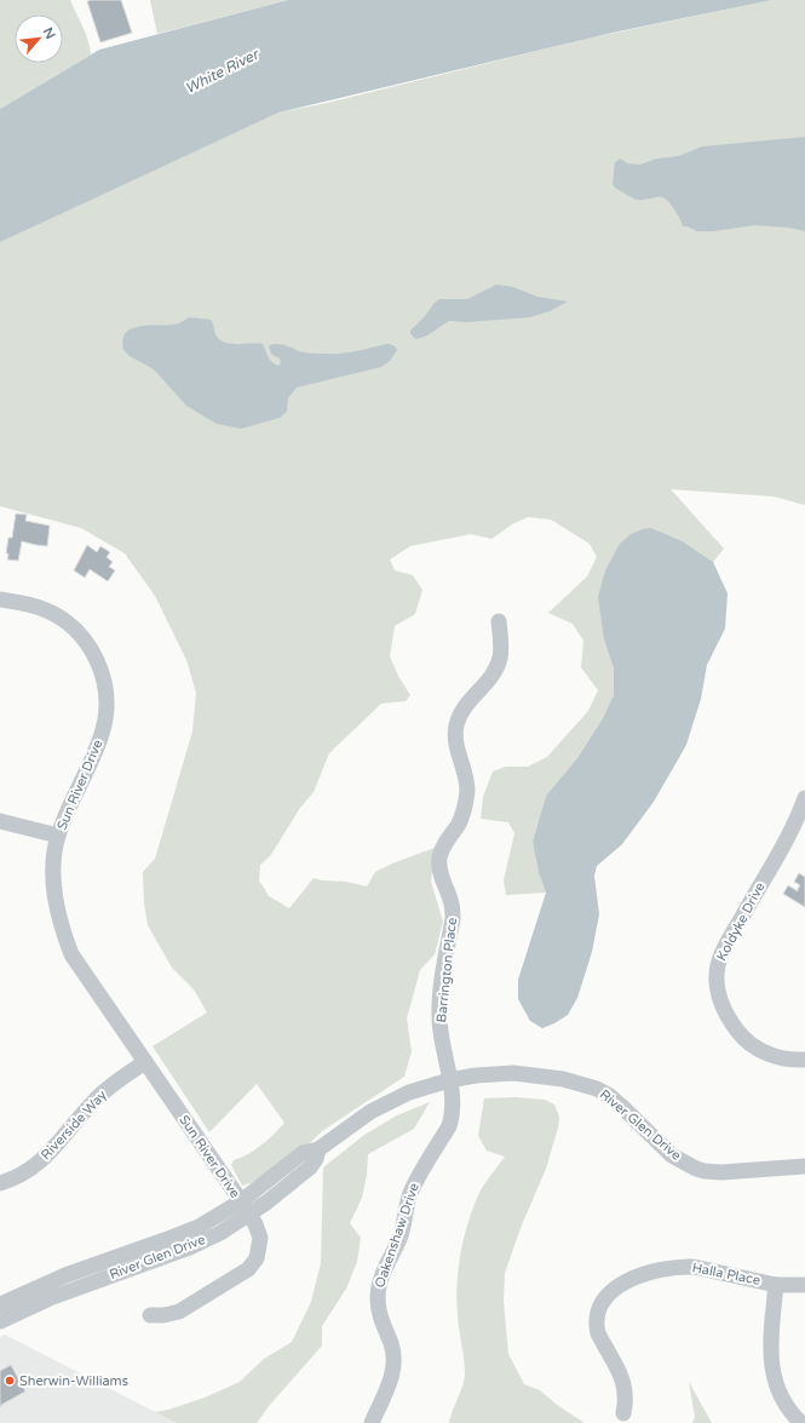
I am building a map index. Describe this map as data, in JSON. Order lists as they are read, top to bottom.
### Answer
{
  "streets": {
    "street": [
      "Sun River Drive",
      "Koldyke Drive",
      "Barrington Place",
      "Riverside Way",
      "River Glen Drive",
      "Oakenshaw Drive",
      "Halla Place"
    ]
  },
  "crossings": [
    ["Sun River Drive", "Riverside Way"],
    ["Sun River Drive", "River Glen Drive"],
    ["Barrington Place", "River Glen Drive"],
    ["Barrington Place", "Oakenshaw Drive"],
    ["River Glen Drive", "Oakenshaw Drive"]
  ],
  "water": ["White River"],
  "places": ["Sherwin-Williams"],
  "north": "top right"
}
